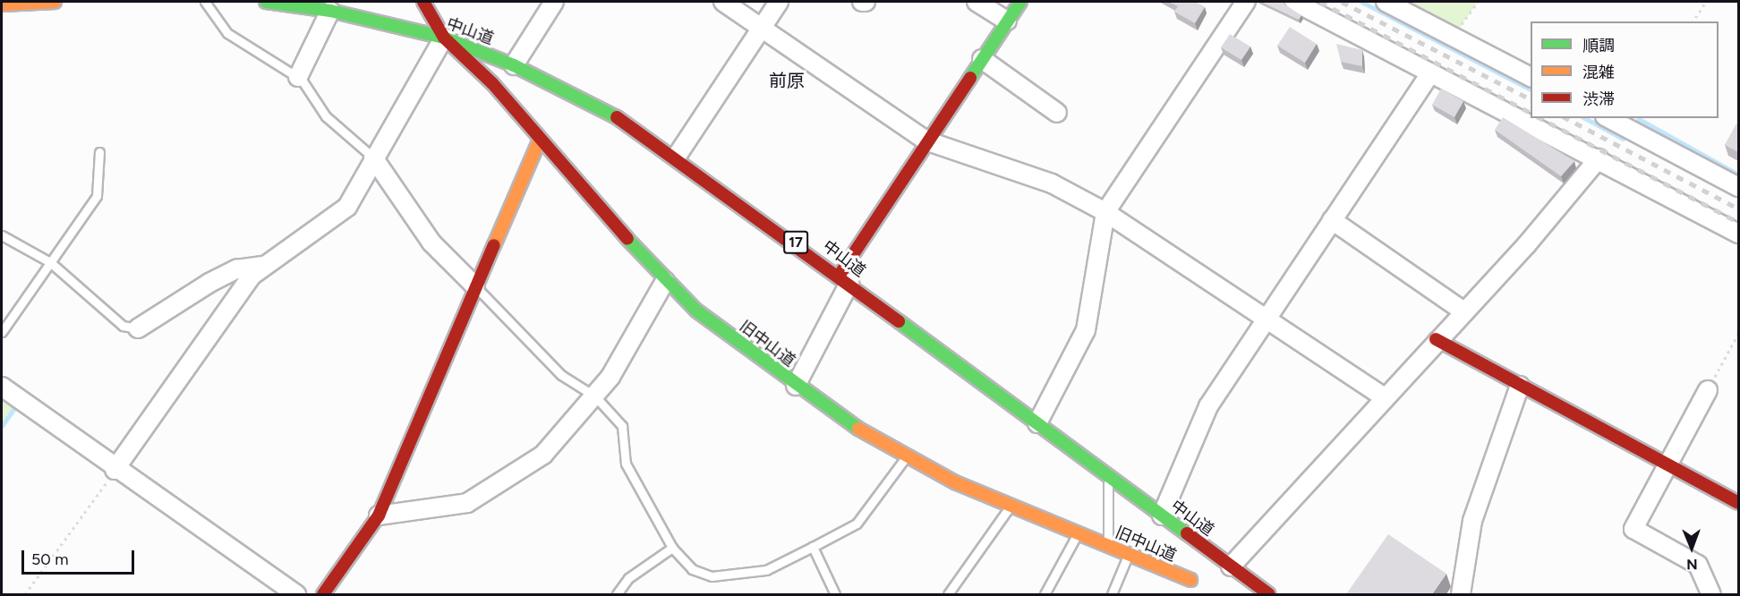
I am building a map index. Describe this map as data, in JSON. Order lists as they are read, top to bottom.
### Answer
{
  "streets": {
    "main road": ["中山道", "17", "旧中山道"]
  },
  "crossings": [
    ["中山道", "旧中山道"]
  ],
  "districts": ["前原"],
  "legend": ["順調", "混雑", "渋滞"],
  "scale_bar": "50 m",
  "north": "bottom"
}
